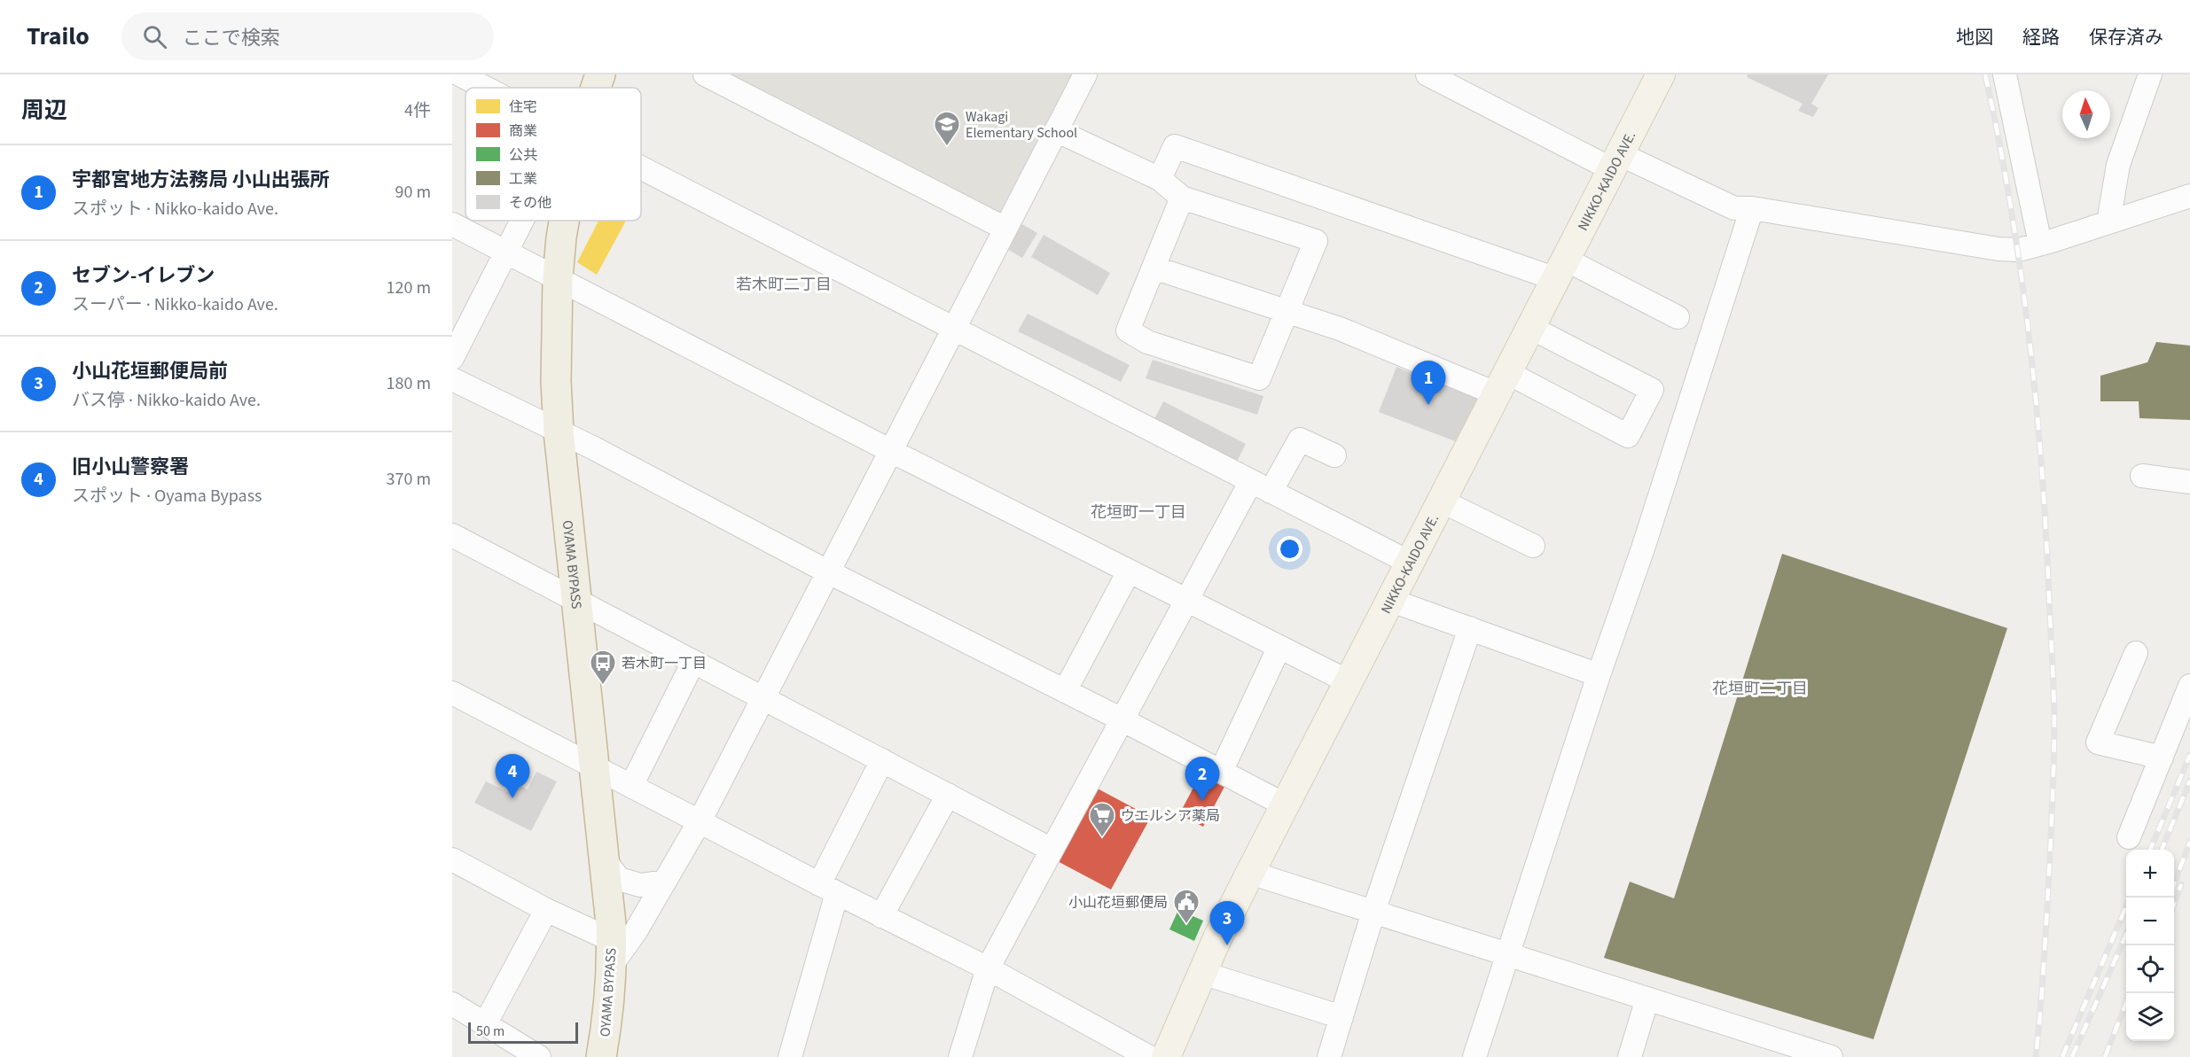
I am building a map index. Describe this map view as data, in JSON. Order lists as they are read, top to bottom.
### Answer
{
  "streets": {
    "highway": ["OYAMA BYPASS"],
    "main road": ["NIKKO-KAIDO AVE."]
  },
  "districts": ["若木町二丁目", "花垣町一丁目", "花垣町二丁目"],
  "places": {
    "school or university": ["Wakagi Elementary School"],
    "bus stop": ["若木町一丁目"],
    "supermarket": ["ウエルシア薬局"],
    "public building": ["小山花垣郵便局"]
  },
  "legend": [
    "住宅",
    "商業",
    "公共",
    "工業",
    "その他"
  ],
  "scale_bar": "50 m",
  "north": "top",
  "page": {
    "header": "Trailo",
    "search": "ここで検索",
    "nav": ["地図", "経路", "保存済み"],
    "heading": ["周辺", "4件"],
    "list": [
      {
        "mark": "1",
        "name": "宇都宮地方法務局 小山出張所",
        "note": "スポット · Nikko-kaido Ave.",
        "value": "90 m"
      },
      {
        "mark": "2",
        "name": "セブン-イレブン",
        "note": "スーパー · Nikko-kaido Ave.",
        "value": "120 m"
      },
      {
        "mark": "3",
        "name": "小山花垣郵便局前",
        "note": "バス停 · Nikko-kaido Ave.",
        "value": "180 m"
      },
      {
        "mark": "4",
        "name": "旧小山警察署",
        "note": "スポット · Oyama Bypass",
        "value": "370 m"
      }
    ],
    "pins": [
      "1",
      "4",
      "2",
      "3"
    ],
    "map_buttons": ["+", "−"],
    "scale": "50 m"
  }
}
